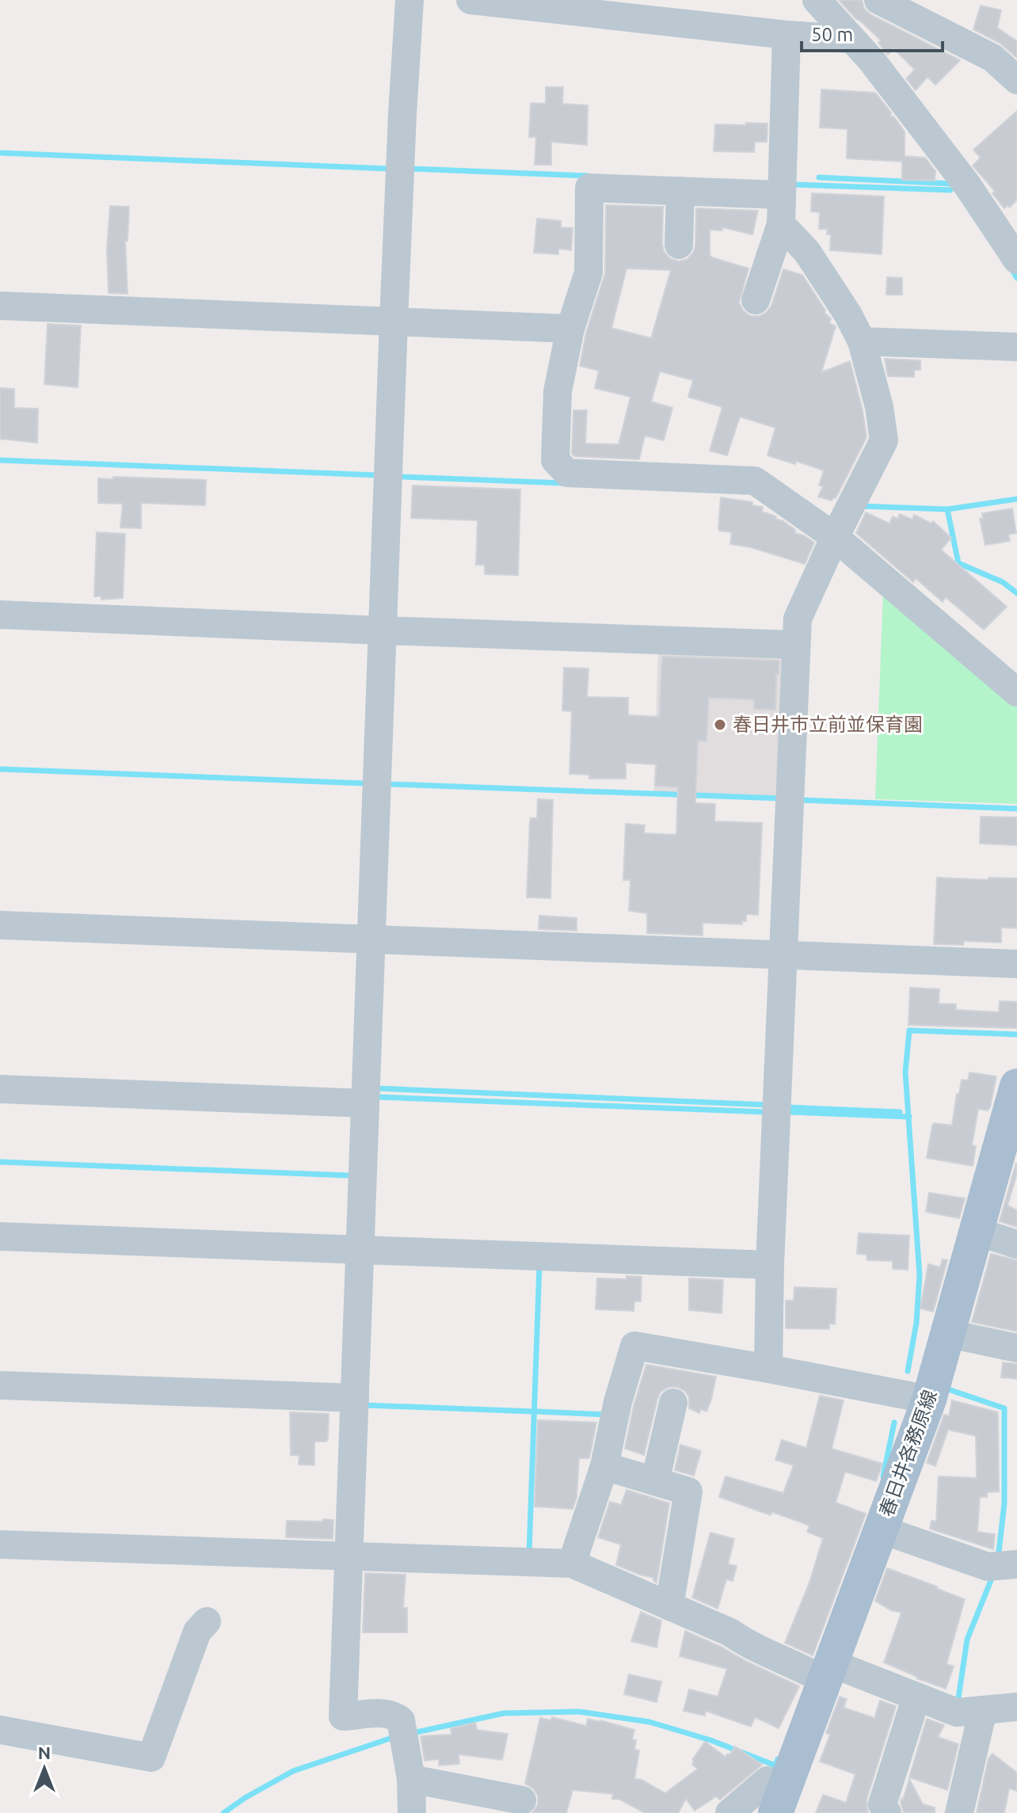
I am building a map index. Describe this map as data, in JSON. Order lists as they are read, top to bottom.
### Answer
{
  "streets": {
    "main road": ["春日井各務原線"]
  },
  "places": ["春日井市立前並保育園"],
  "scale_bar": "50 m",
  "north": "top"
}
